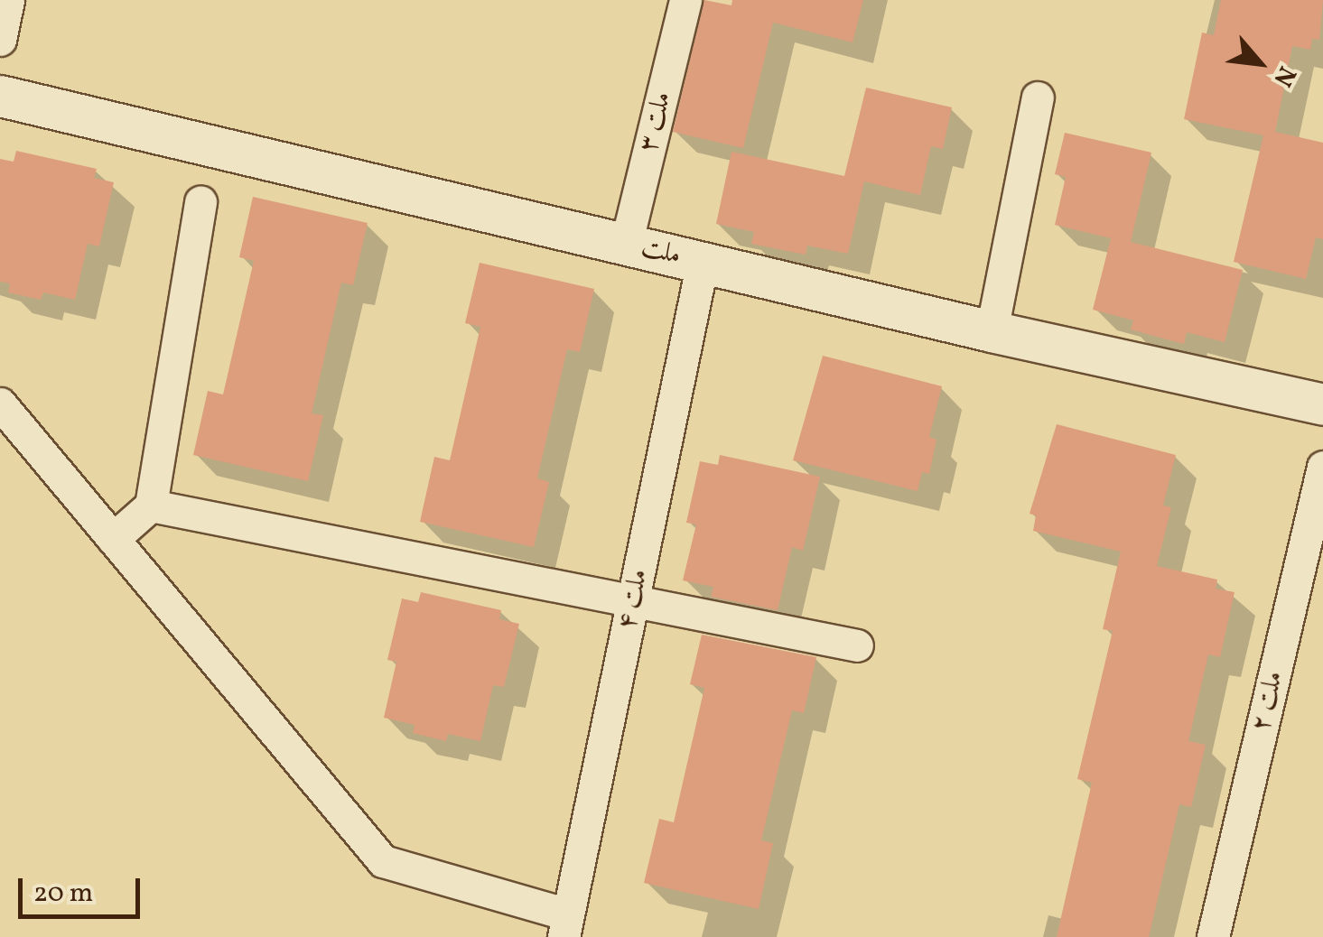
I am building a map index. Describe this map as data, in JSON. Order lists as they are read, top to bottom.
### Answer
{
  "streets": {
    "street": [
      "ملت ۳",
      "ملت",
      "ملت ۴",
      "ملت ۲"
    ]
  },
  "crossings": [
    ["ملت ۳", "ملت"],
    ["ملت", "ملت ۴"]
  ],
  "scale_bar": "20 m",
  "north": "bottom right"
}
